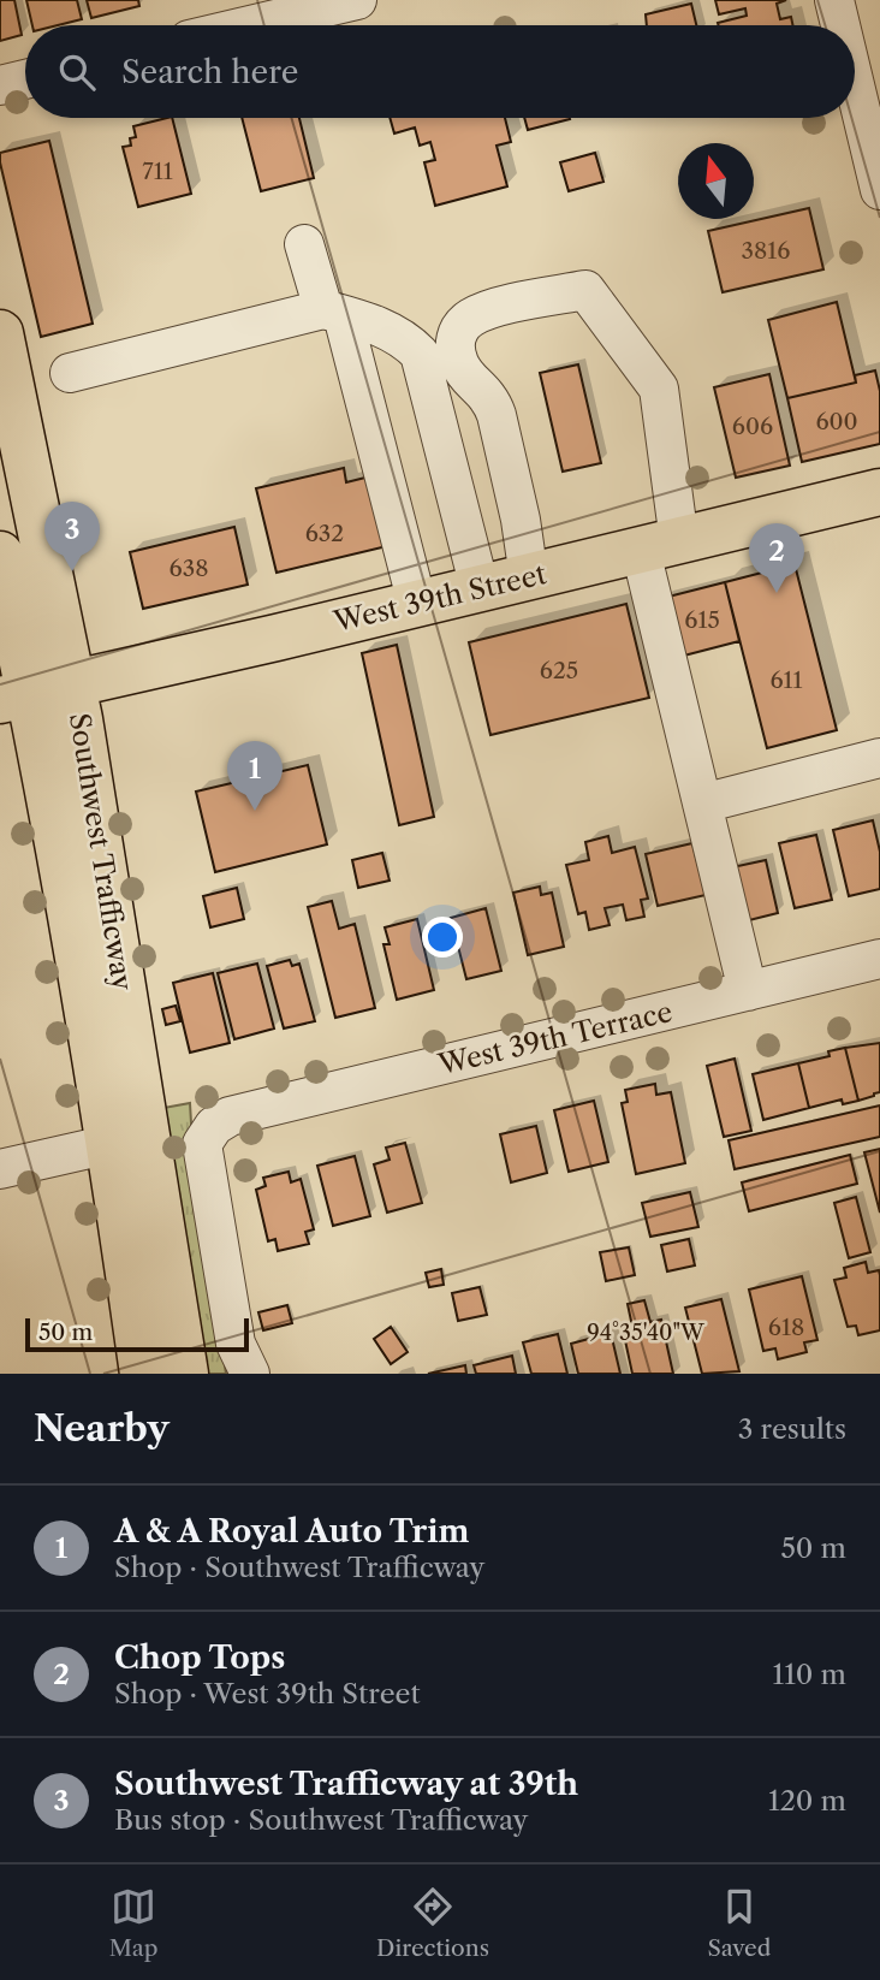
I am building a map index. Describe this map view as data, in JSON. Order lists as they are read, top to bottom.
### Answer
{
  "streets": {
    "main road": ["West 39th Street", "Southwest Trafficway"],
    "street": ["West 39th Terrace"]
  },
  "crossings": [
    ["West 39th Street", "Southwest Trafficway"]
  ],
  "house_numbers": [
    "711",
    "3816",
    "600",
    "606",
    "632",
    "638",
    "615",
    "625",
    "611",
    "618"
  ],
  "scale_bar": "50 m",
  "north": "top",
  "page": {
    "search": "Search here",
    "pins": ["3", "2", "1"],
    "scale": "50 m",
    "heading": ["Nearby", "3 results"],
    "list": [
      {
        "mark": "1",
        "name": "A & A Royal Auto Trim",
        "note": "Shop · Southwest Trafficway",
        "value": "50 m"
      },
      {
        "mark": "2",
        "name": "Chop Tops",
        "note": "Shop · West 39th Street",
        "value": "110 m"
      },
      {
        "mark": "3",
        "name": "Southwest Trafficway at 39th",
        "note": "Bus stop · Southwest Trafficway",
        "value": "120 m"
      }
    ],
    "nav": ["Map", "Directions", "Saved"]
  },
  "coordinates": ["94°35'40\"W"]
}
